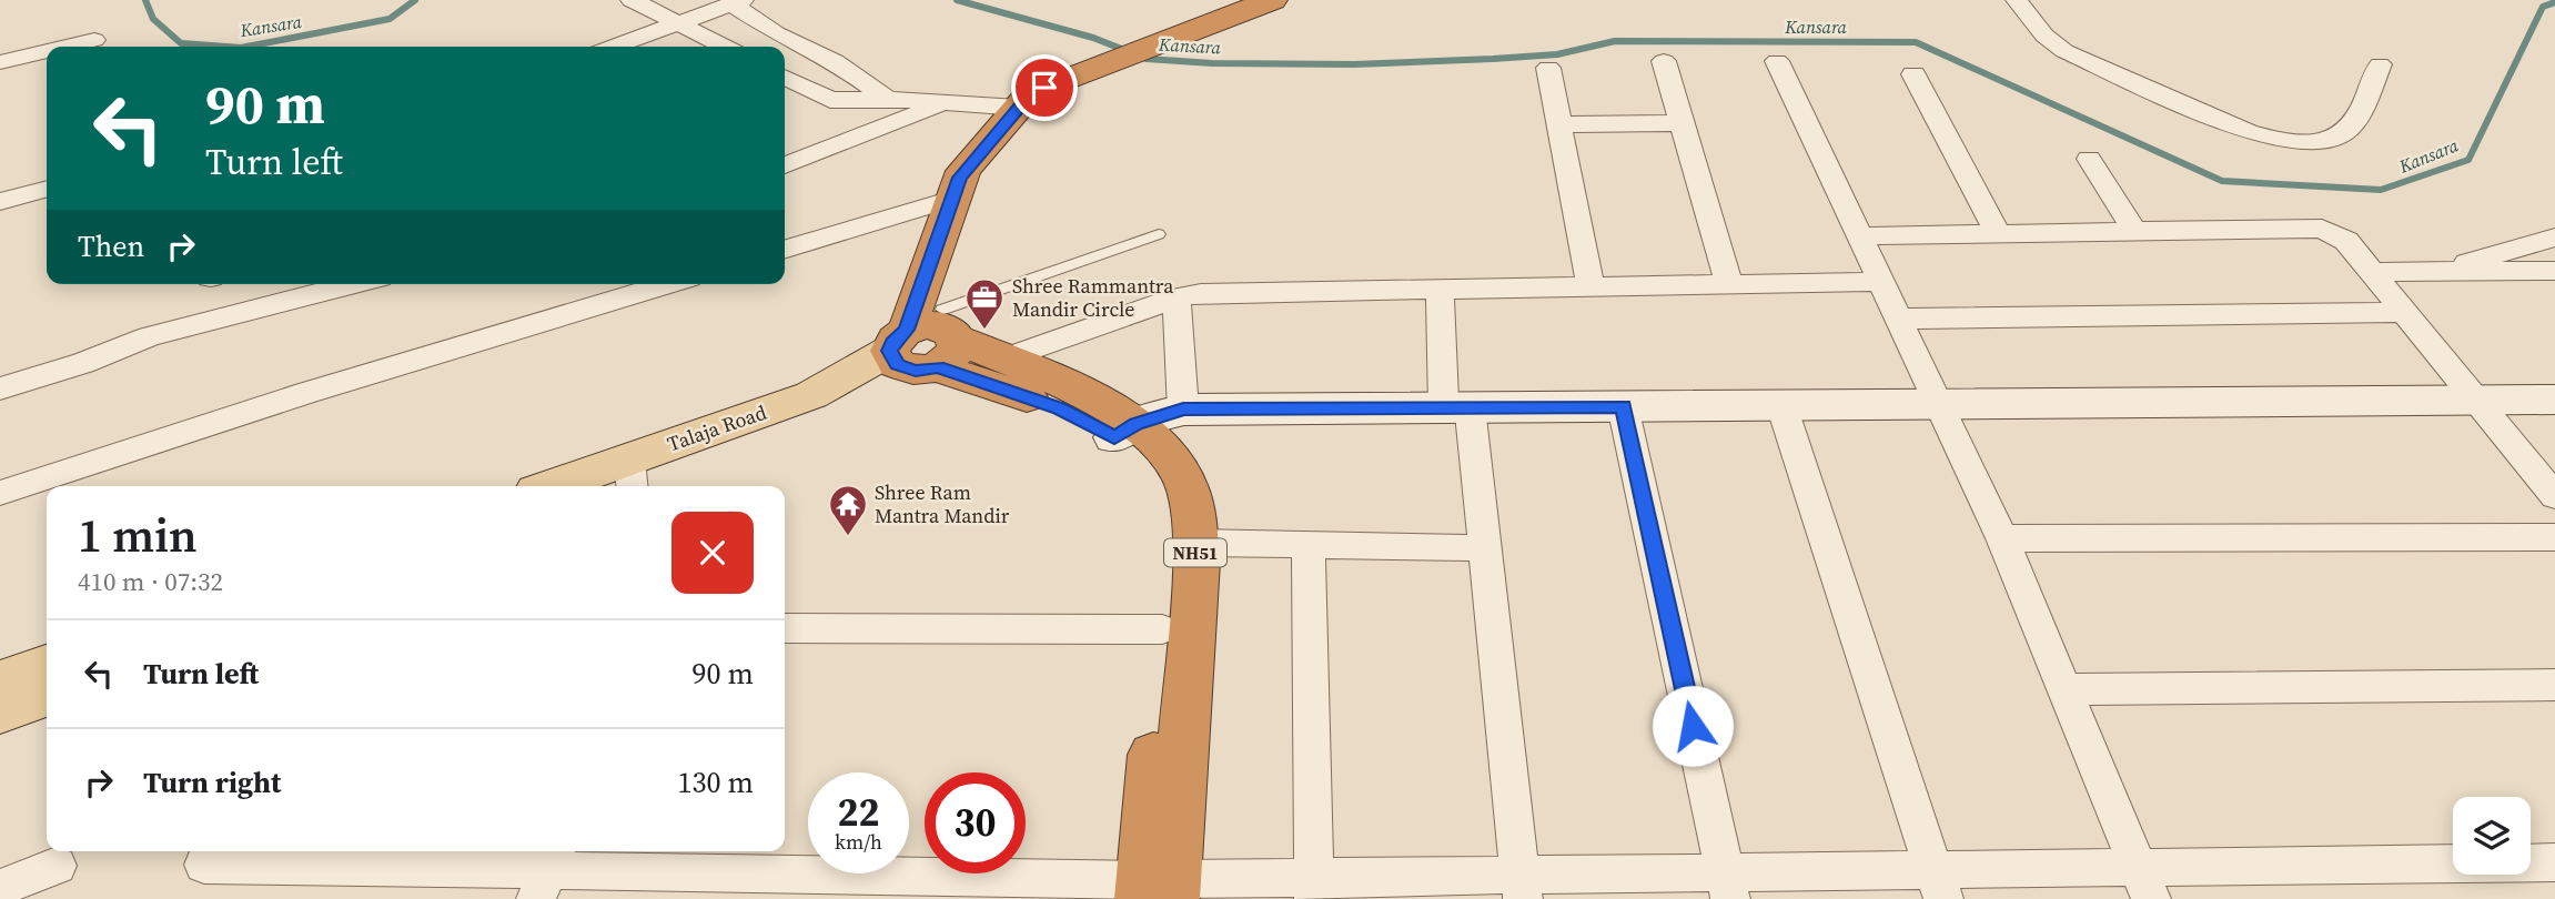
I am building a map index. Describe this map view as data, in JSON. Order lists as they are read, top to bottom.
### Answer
{
  "streets": {
    "highway": ["NH51"],
    "main road": ["Talaja Road"]
  },
  "crossings": [
    ["Talaja Road", "NH51"]
  ],
  "water": ["Kansara"],
  "places": {
    "office": ["Shree Rammantra Mandir Circle"],
    "temple": ["Shree Ram Mantra Mandir"]
  },
  "page": {
    "turn": ["90 m", "Turn left"],
    "then": "Then",
    "heading": ["1 min", "410 m · 07:32"],
    "list": [
      {
        "name": "Turn left",
        "value": "90 m"
      },
      {
        "name": "Turn right",
        "value": "130 m"
      }
    ],
    "speed": "22 km/h",
    "limit": "30"
  }
}
